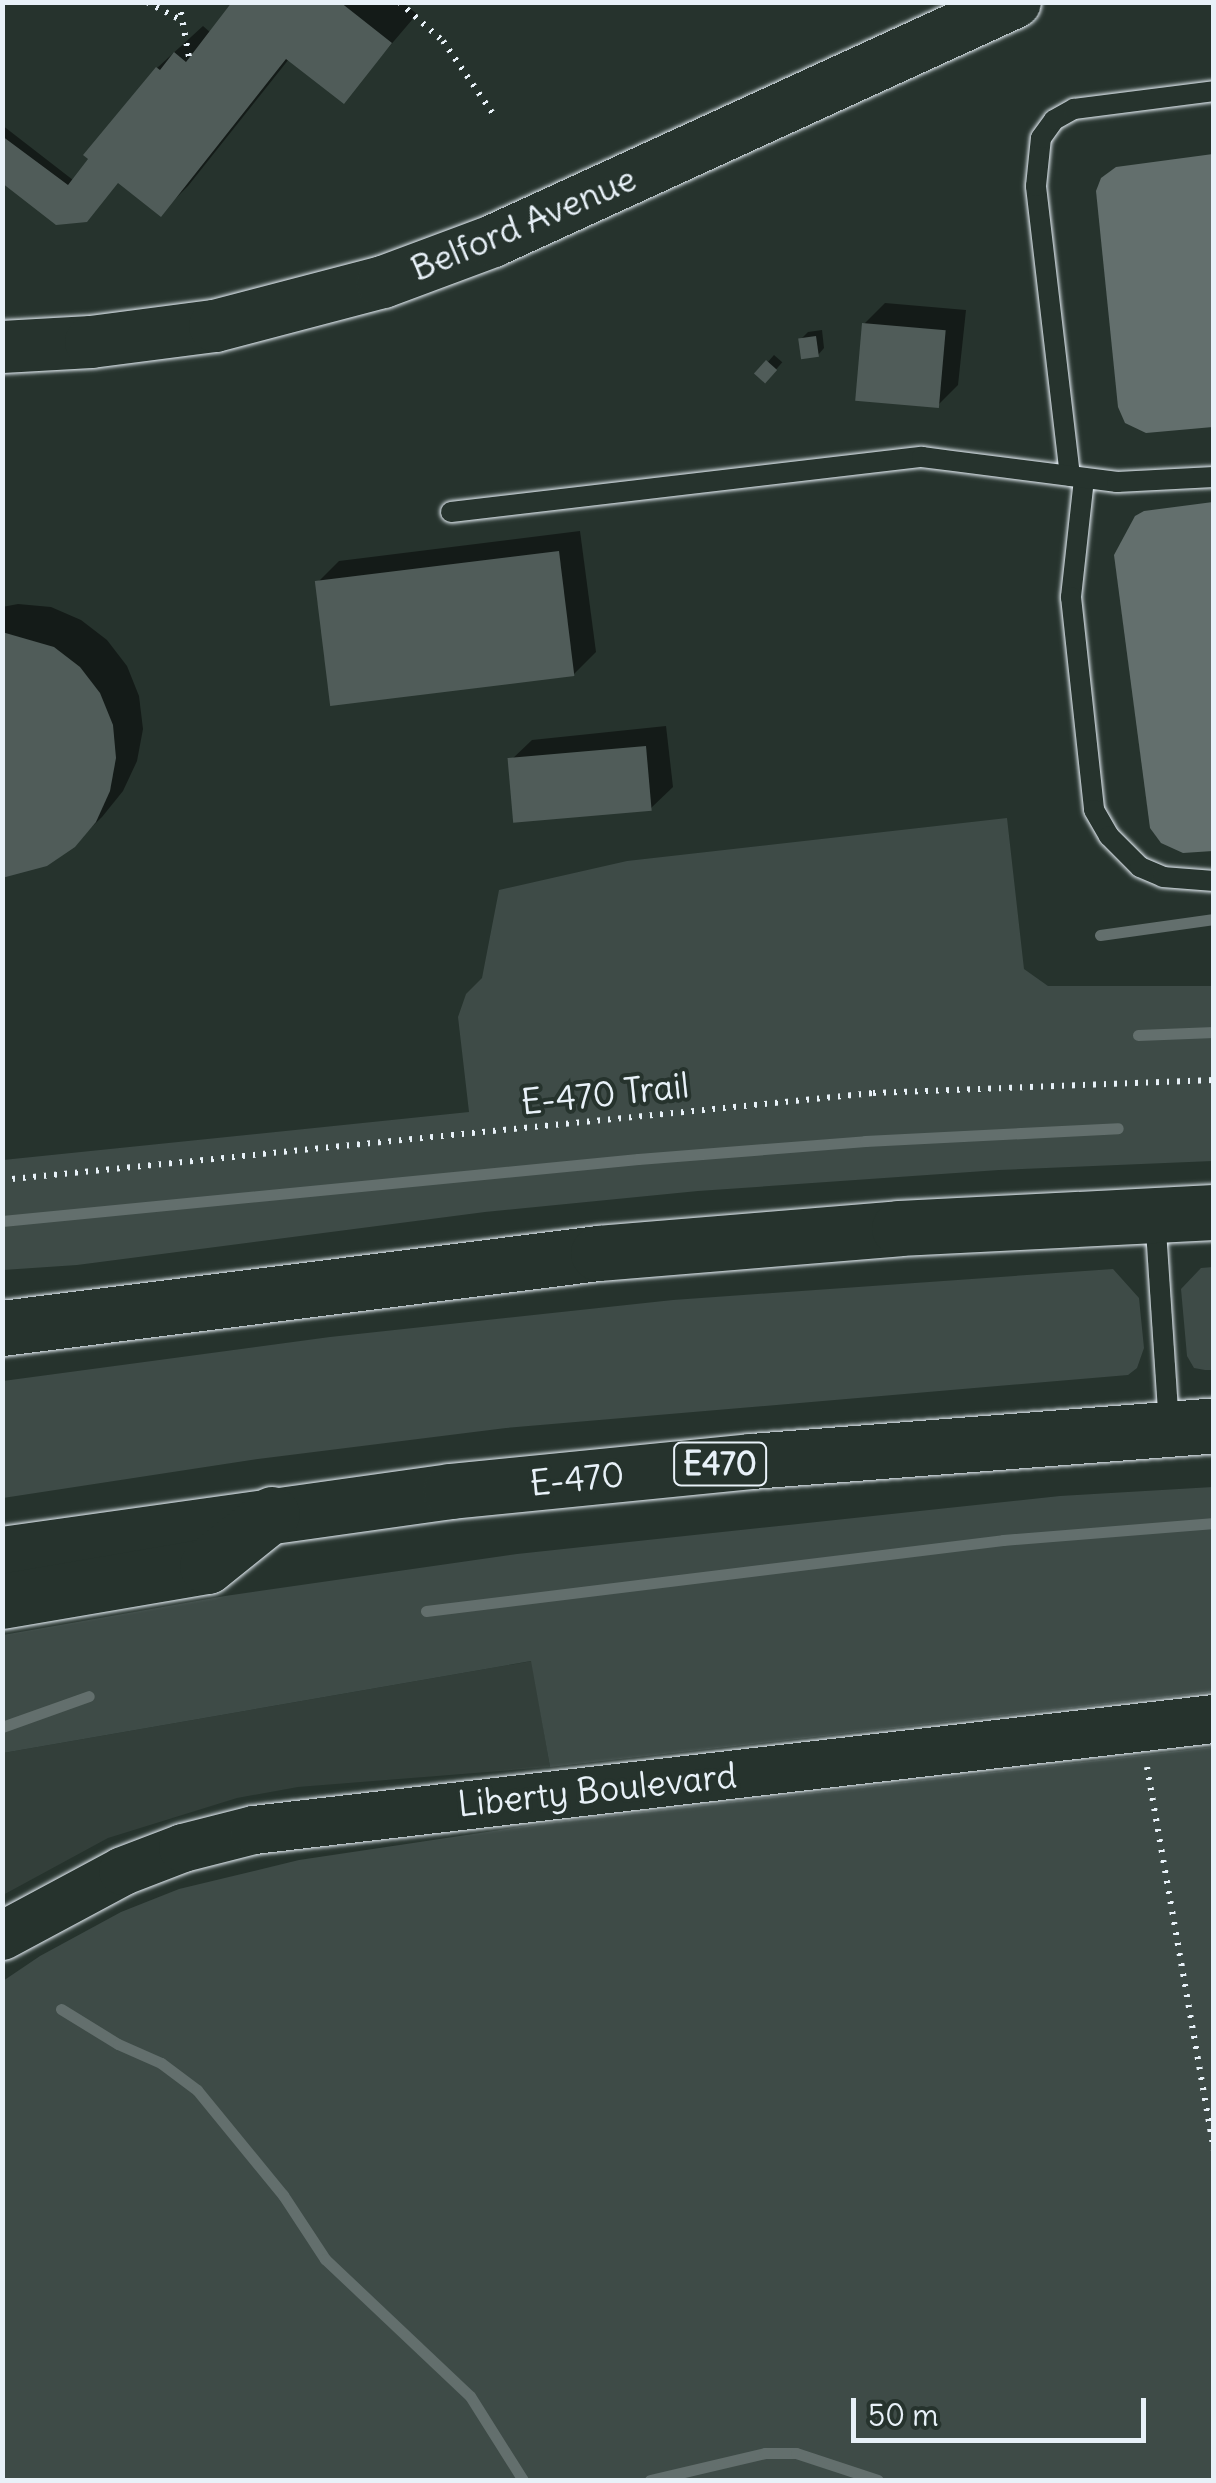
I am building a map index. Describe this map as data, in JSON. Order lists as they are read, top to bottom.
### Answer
{
  "streets": {
    "highway": ["E470", "E-470"],
    "main road": ["Belford Avenue"],
    "street": ["Liberty Boulevard"],
    "path": ["E-470 Trail"]
  },
  "scale_bar": "50 m"
}
